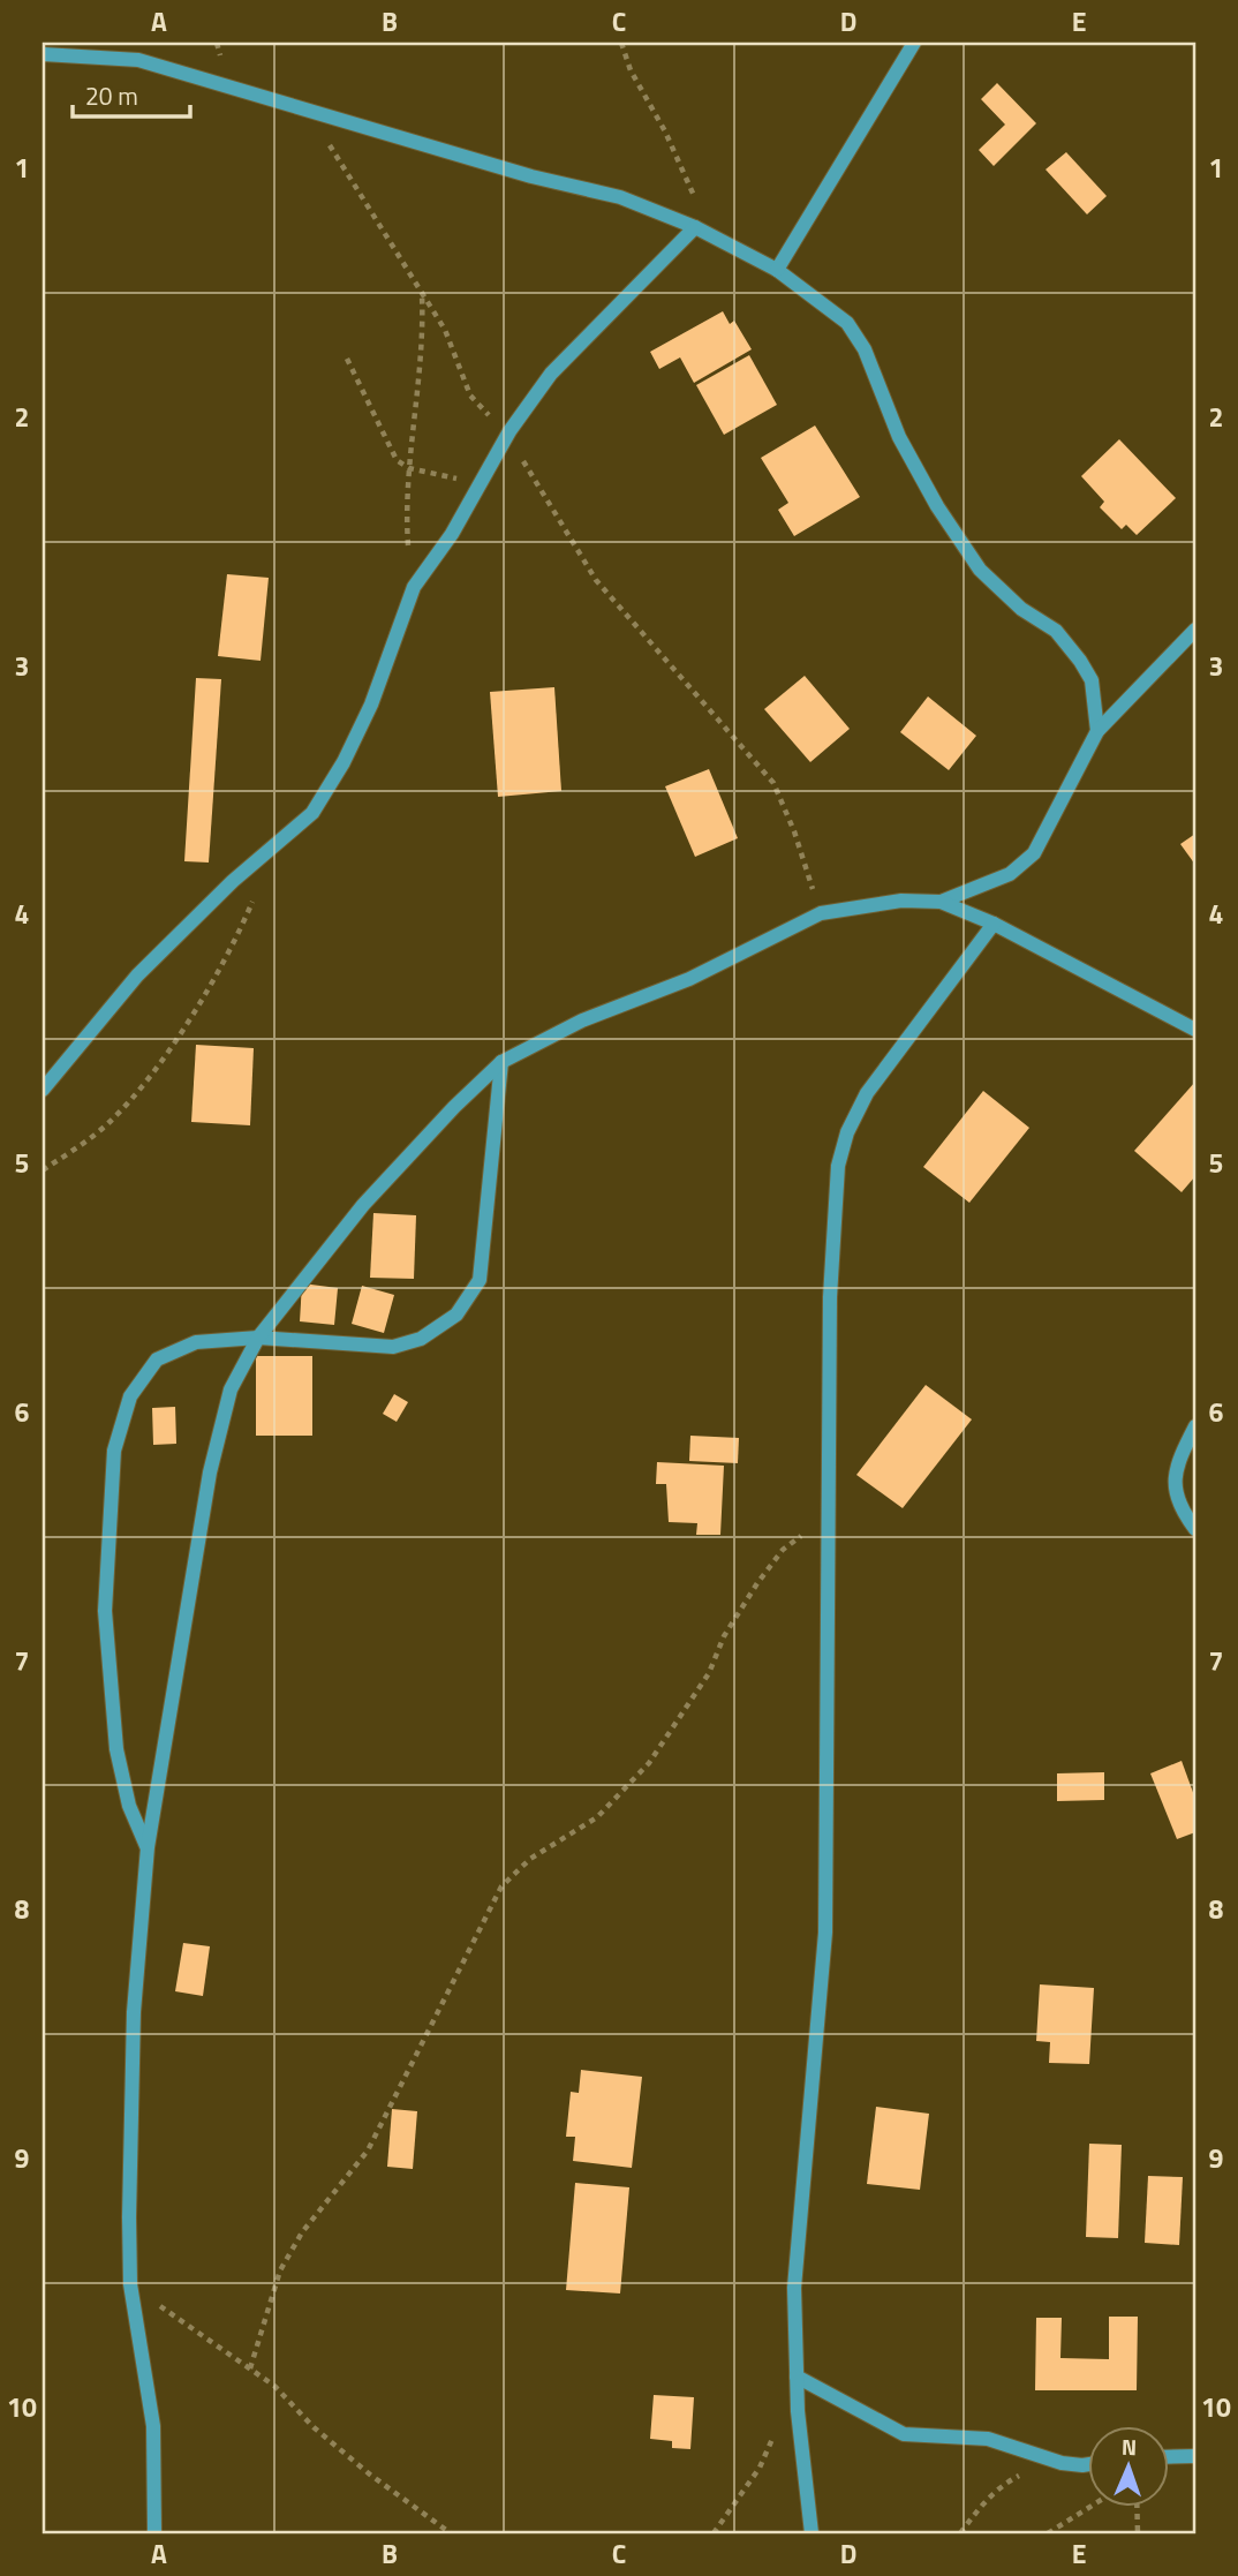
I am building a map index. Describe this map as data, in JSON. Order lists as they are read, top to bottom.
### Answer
{
  "scale_bar": "20 m",
  "north": "top",
  "grid": {
    "columns": [
      "A",
      "B",
      "C",
      "D",
      "E"
    ],
    "rows": [
      "1",
      "2",
      "3",
      "4",
      "5",
      "6",
      "7",
      "8",
      "9",
      "10"
    ]
  }
}
